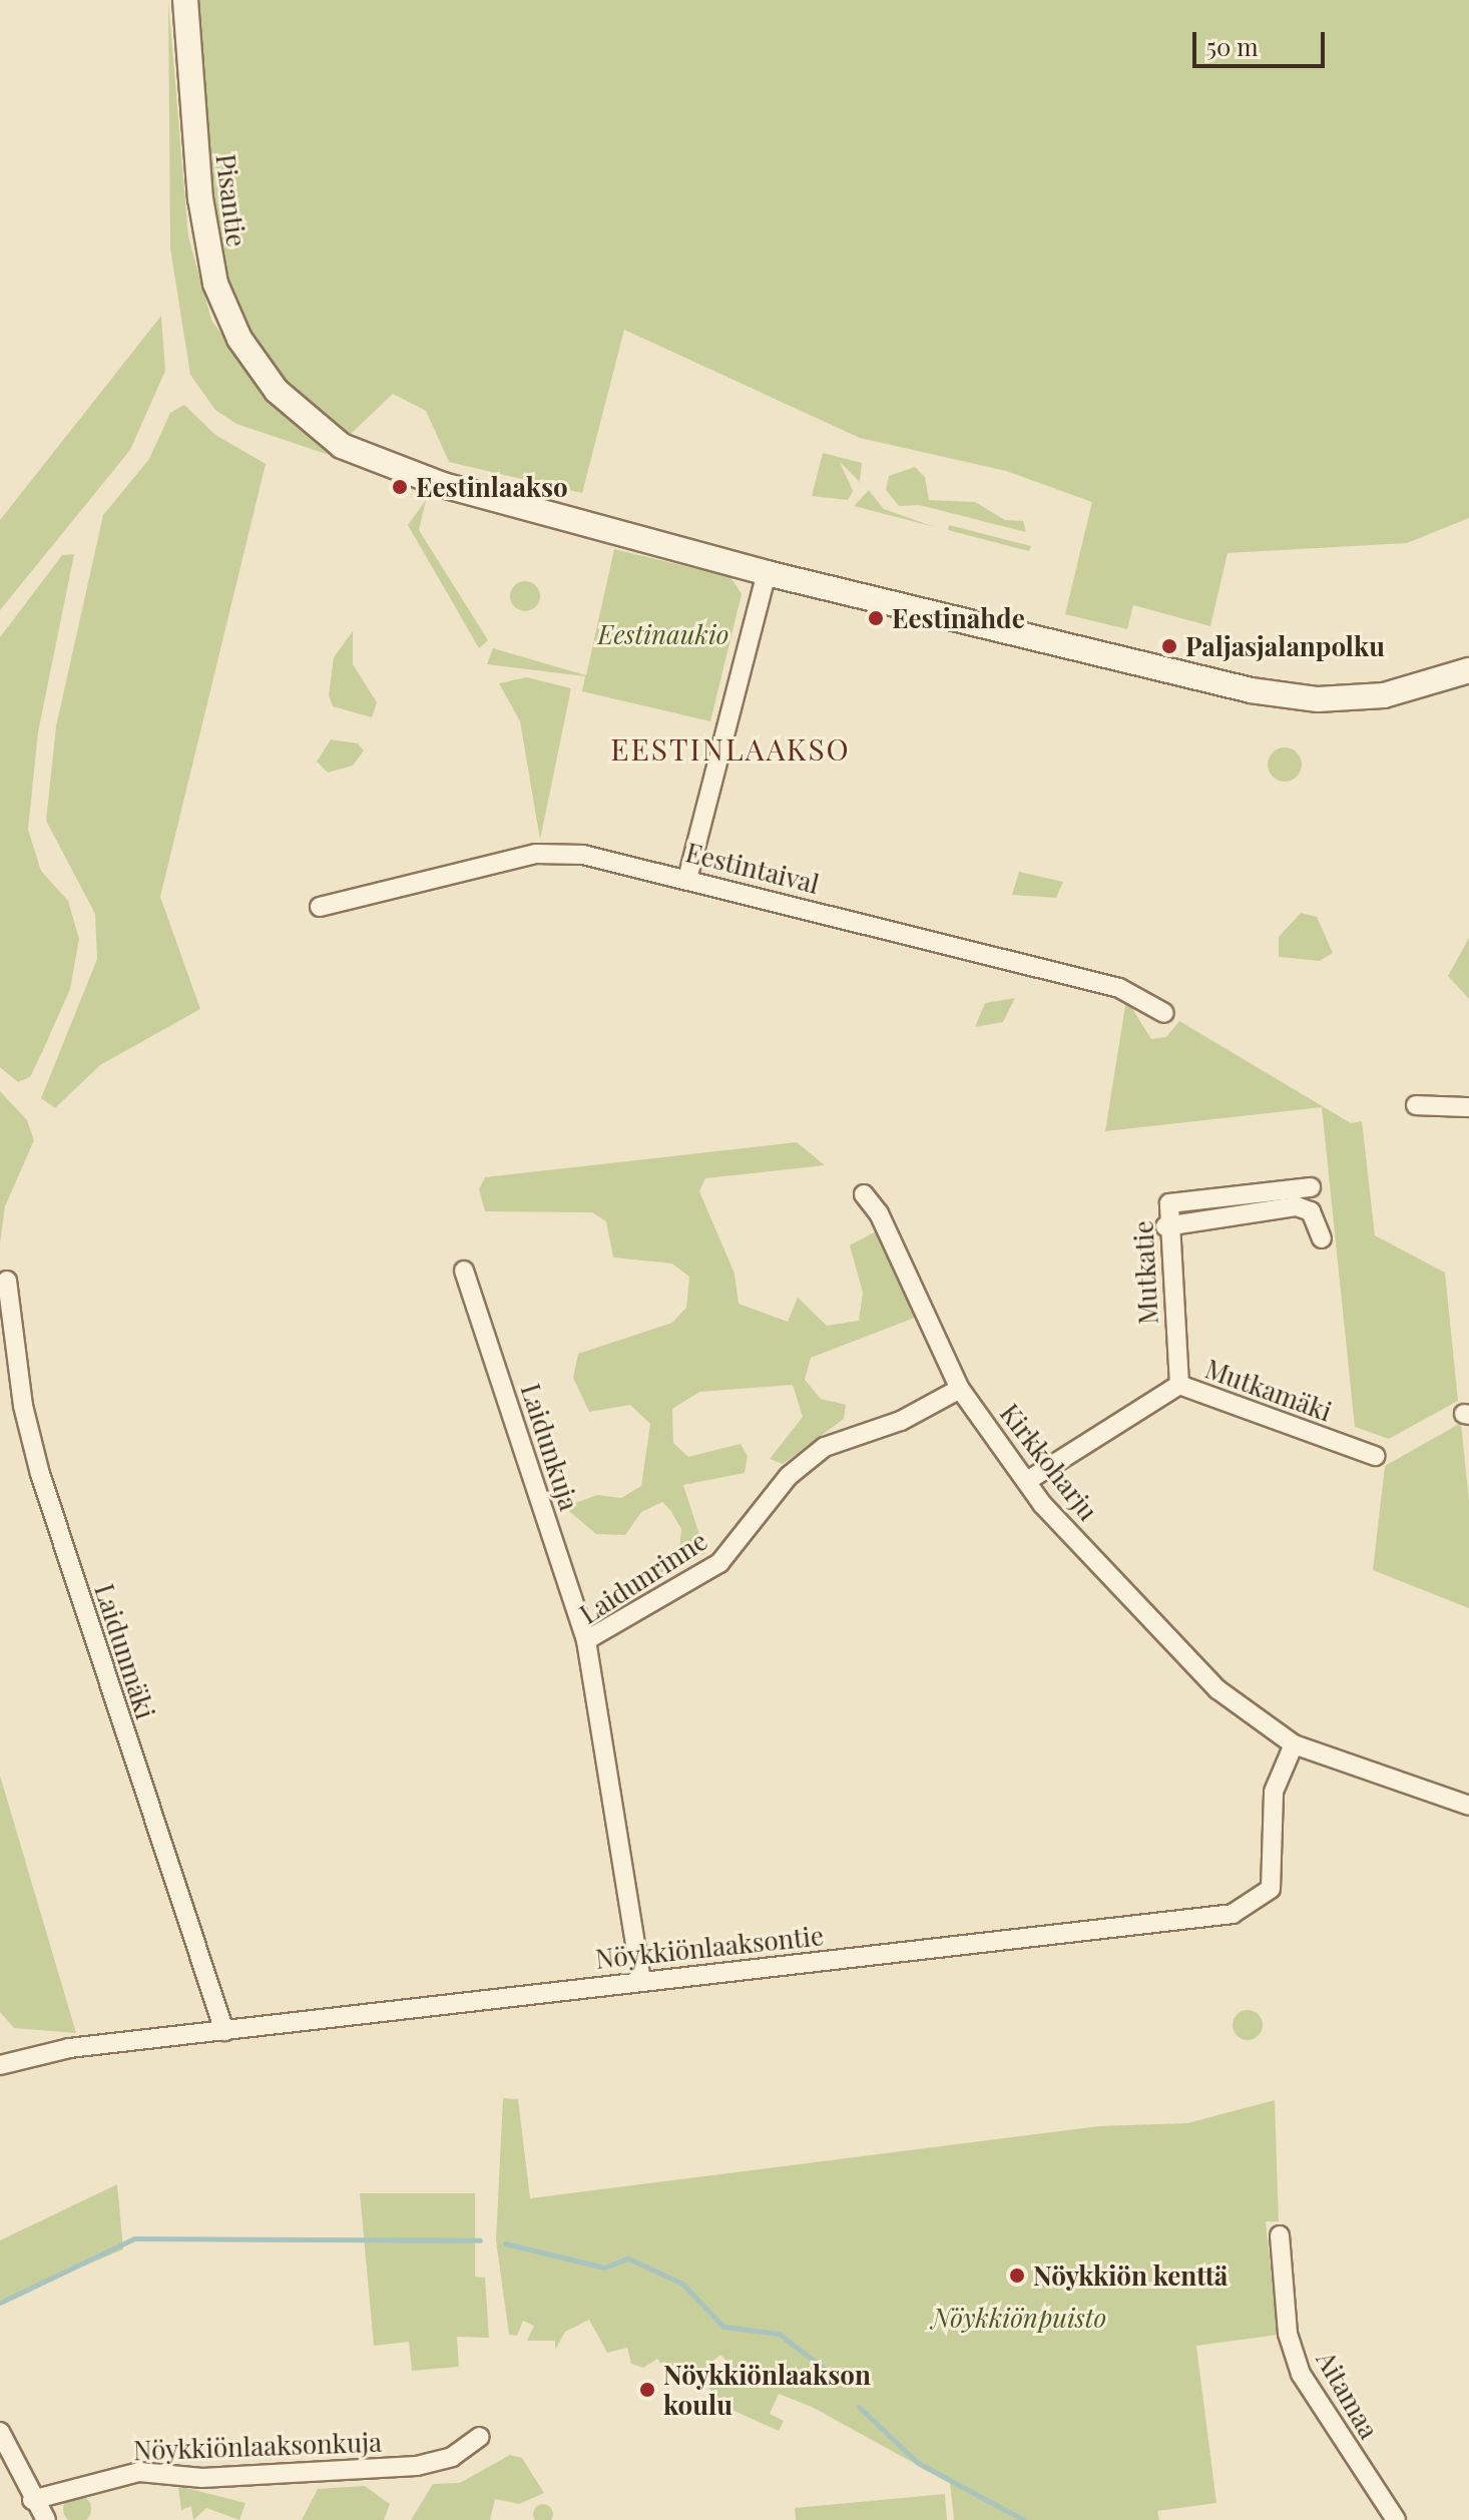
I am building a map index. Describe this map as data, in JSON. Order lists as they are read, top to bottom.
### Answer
{
  "streets": {
    "street": [
      "Pisantie",
      "Eestintaival",
      "Mutkatie",
      "Mutkamäki",
      "Laidunkuja",
      "Kirkkoharju",
      "Laidunrinne",
      "Laidunmäki",
      "Nöykkiönlaaksontie",
      "Aitamaa",
      "Nöykkiönlaaksonkuja"
    ]
  },
  "crossings": [
    ["Mutkatie", "Mutkamäki"],
    ["Mutkamäki", "Kirkkoharju"],
    ["Laidunkuja", "Laidunrinne"],
    ["Kirkkoharju", "Laidunrinne"],
    ["Kirkkoharju", "Nöykkiönlaaksontie"],
    ["Laidunrinne", "Nöykkiönlaaksontie"],
    ["Laidunmäki", "Nöykkiönlaaksontie"]
  ],
  "districts": ["EESTINLAAKSO"],
  "parks": ["Eestinaukio", "Nöykkiönpuisto"],
  "places": [
    "Eestinlaakso",
    "Eestinahde",
    "Paljasjalanpolku",
    "Nöykkiön kenttä",
    "Nöykkiönlaakson koulu"
  ],
  "scale_bar": "50 m"
}
